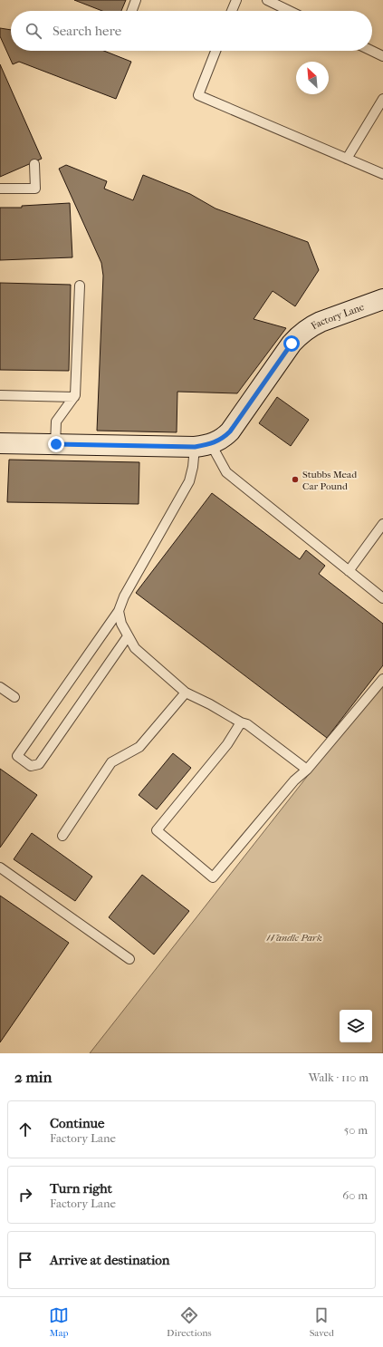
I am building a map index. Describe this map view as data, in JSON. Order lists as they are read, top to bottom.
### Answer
{
  "streets": {
    "street": ["Factory Lane"]
  },
  "parks": ["Wandle Park"],
  "places": ["Stubbs Mead Car Pound"],
  "north": "top left",
  "page": {
    "search": "Search here",
    "heading": ["2 min", "Walk · 110 m"],
    "list": [
      ["Continue", "Factory Lane", "50 m"],
      ["Turn right", "Factory Lane", "60 m"],
      "Arrive at destination"
    ],
    "nav": ["Map", "Directions", "Saved"]
  }
}
